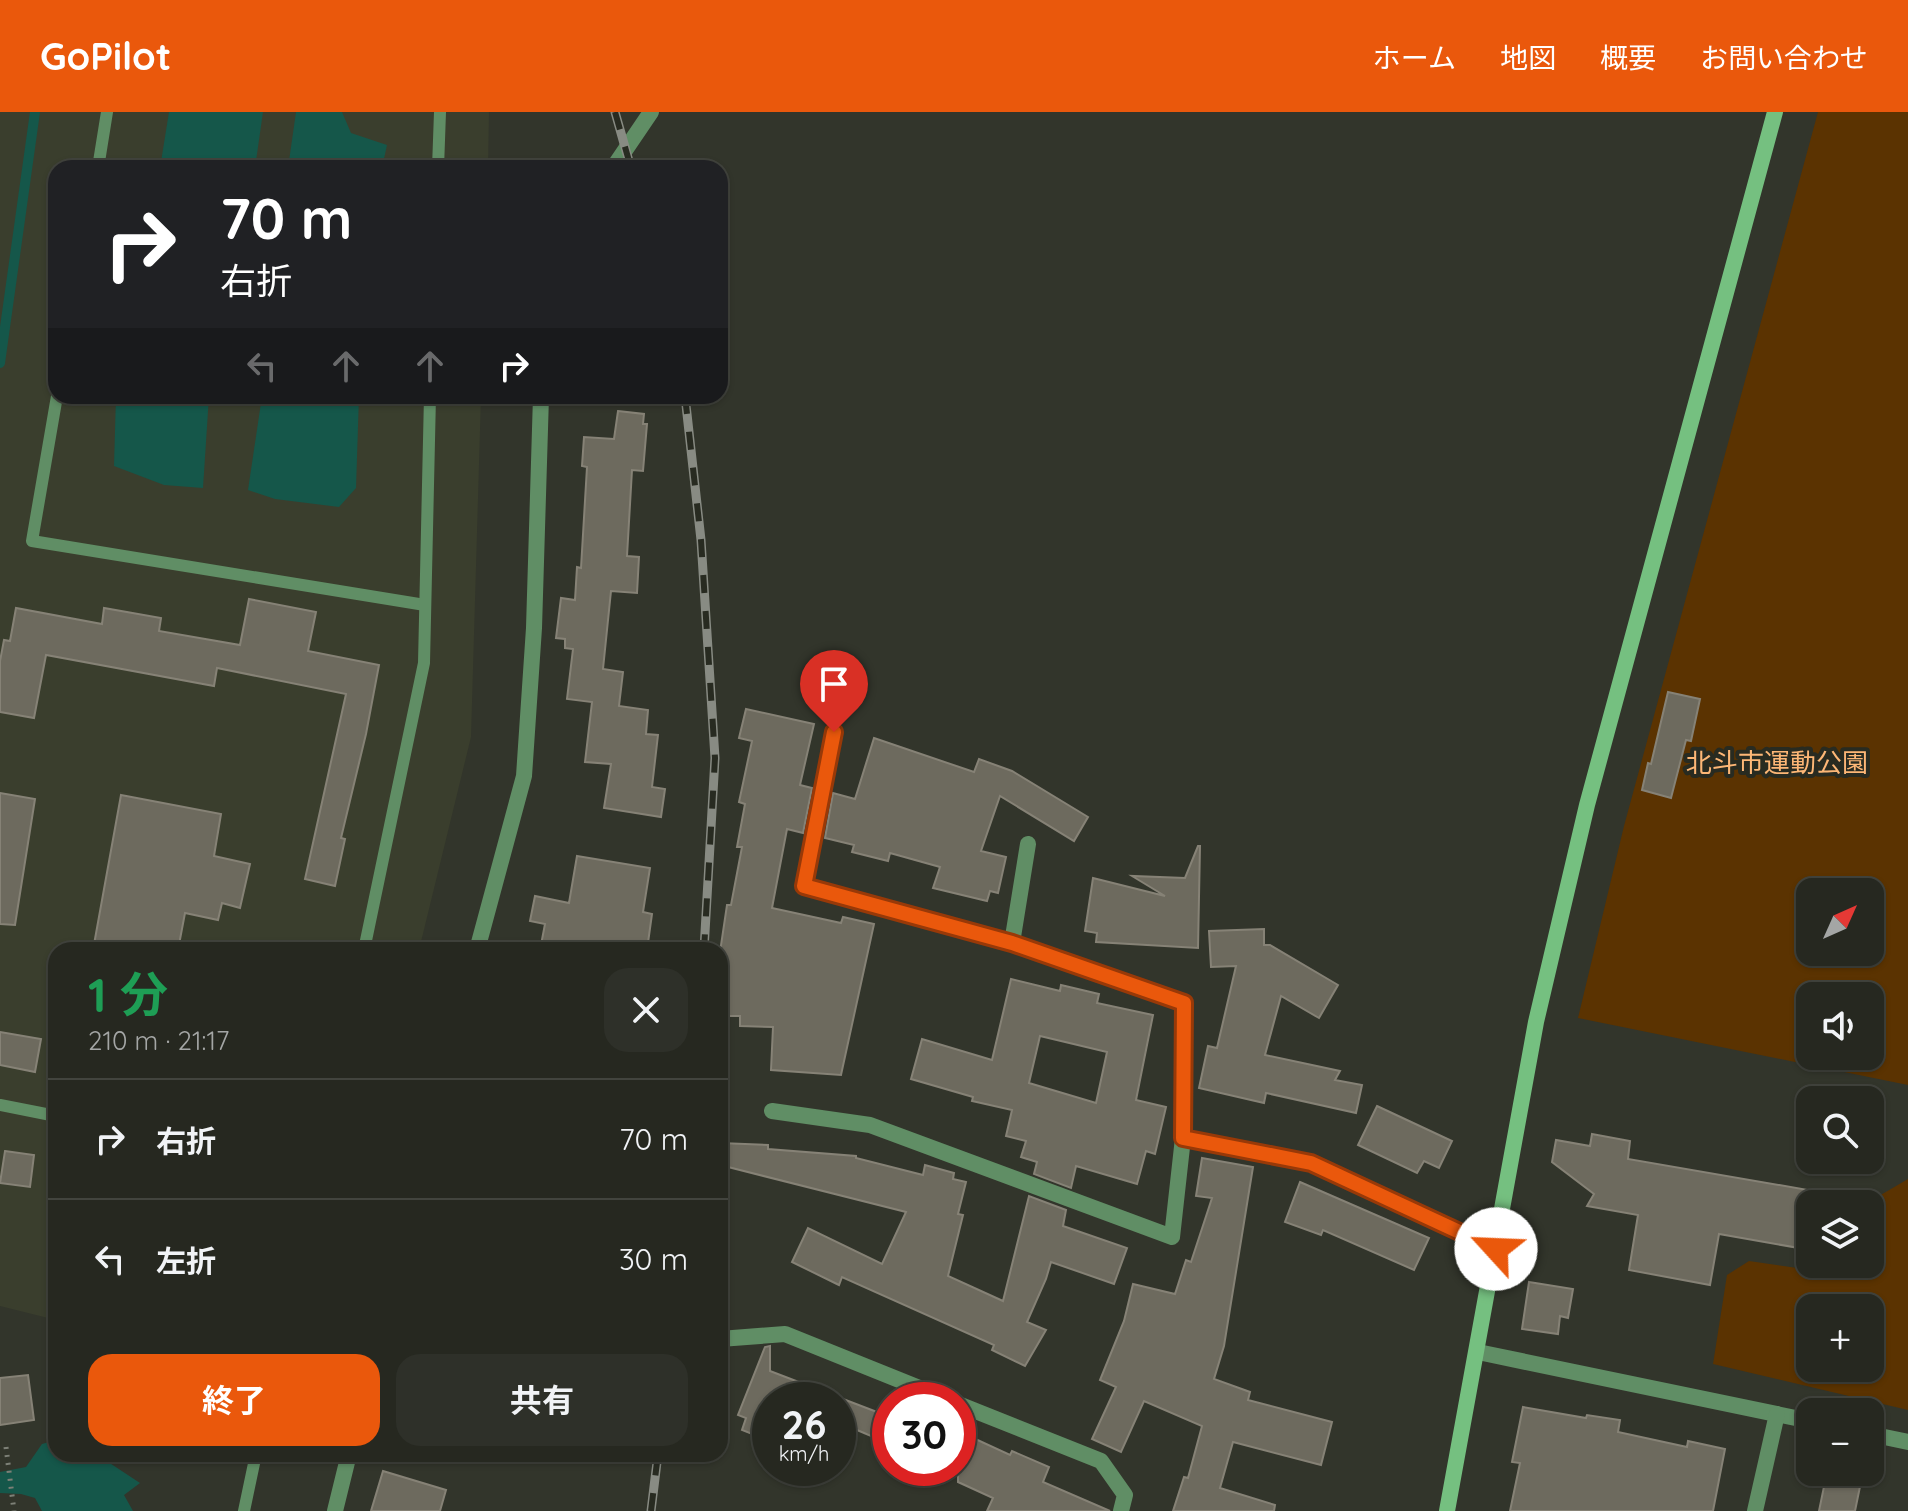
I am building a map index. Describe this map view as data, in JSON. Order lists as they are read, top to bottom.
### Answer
{
  "parks": ["北斗市運動公園"],
  "north": "top right",
  "page": {
    "header": "GoPilot",
    "nav": [
      "ホーム",
      "地図",
      "概要",
      "お問い合わせ"
    ],
    "turn": ["70 m", "右折"],
    "map_buttons": ["+", "−"],
    "heading": ["1 分", "210 m · 21:17"],
    "list": [
      {
        "name": "右折",
        "value": "70 m"
      },
      {
        "name": "左折",
        "value": "30 m"
      }
    ],
    "buttons": ["終了", "共有"],
    "speed": "26 km/h",
    "limit": "30"
  }
}
